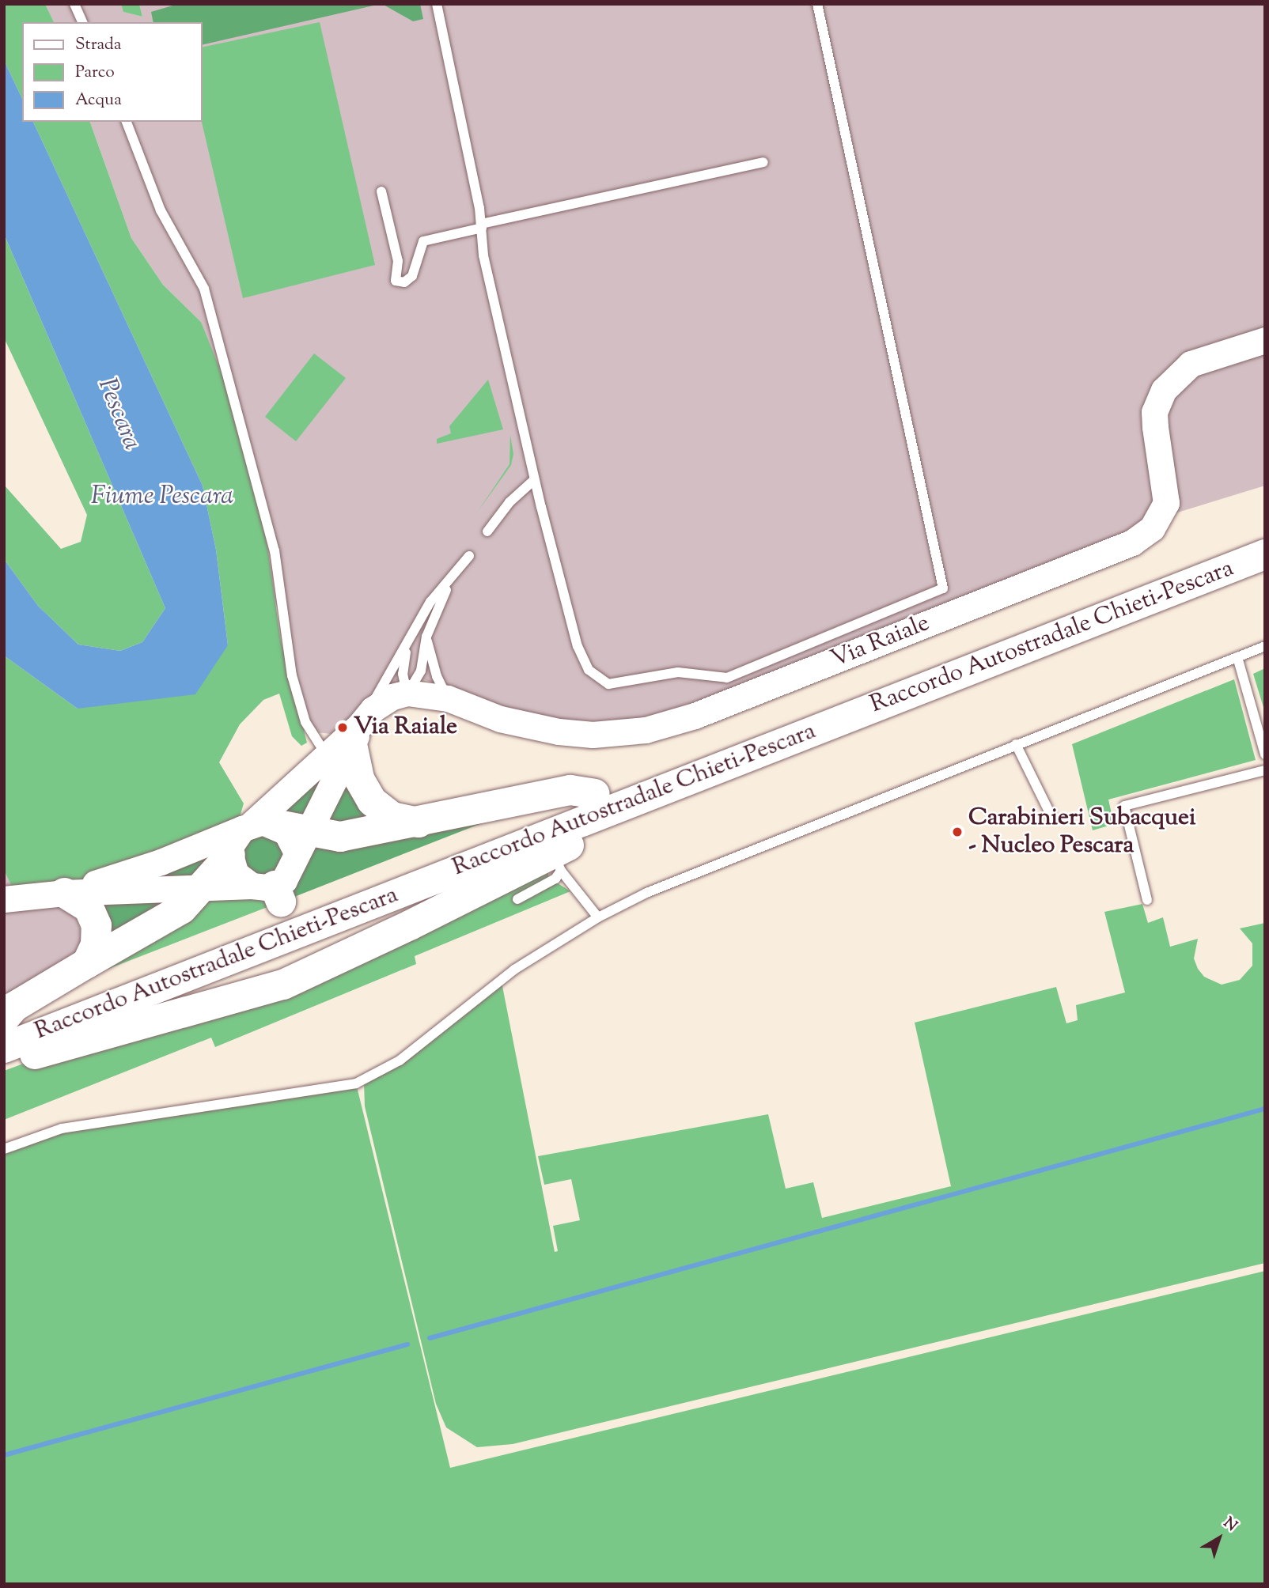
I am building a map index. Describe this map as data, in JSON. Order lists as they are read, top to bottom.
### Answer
{
  "streets": {
    "highway": ["Raccordo Autostradale Chieti-Pescara"],
    "street": ["Via Raiale"]
  },
  "water": ["Pescara", "Fiume Pescara"],
  "places": ["Via Raiale", "Carabinieri Subacquei - Nucleo Pescara"],
  "legend": ["Strada", "Parco", "Acqua"],
  "north": "top right"
}
